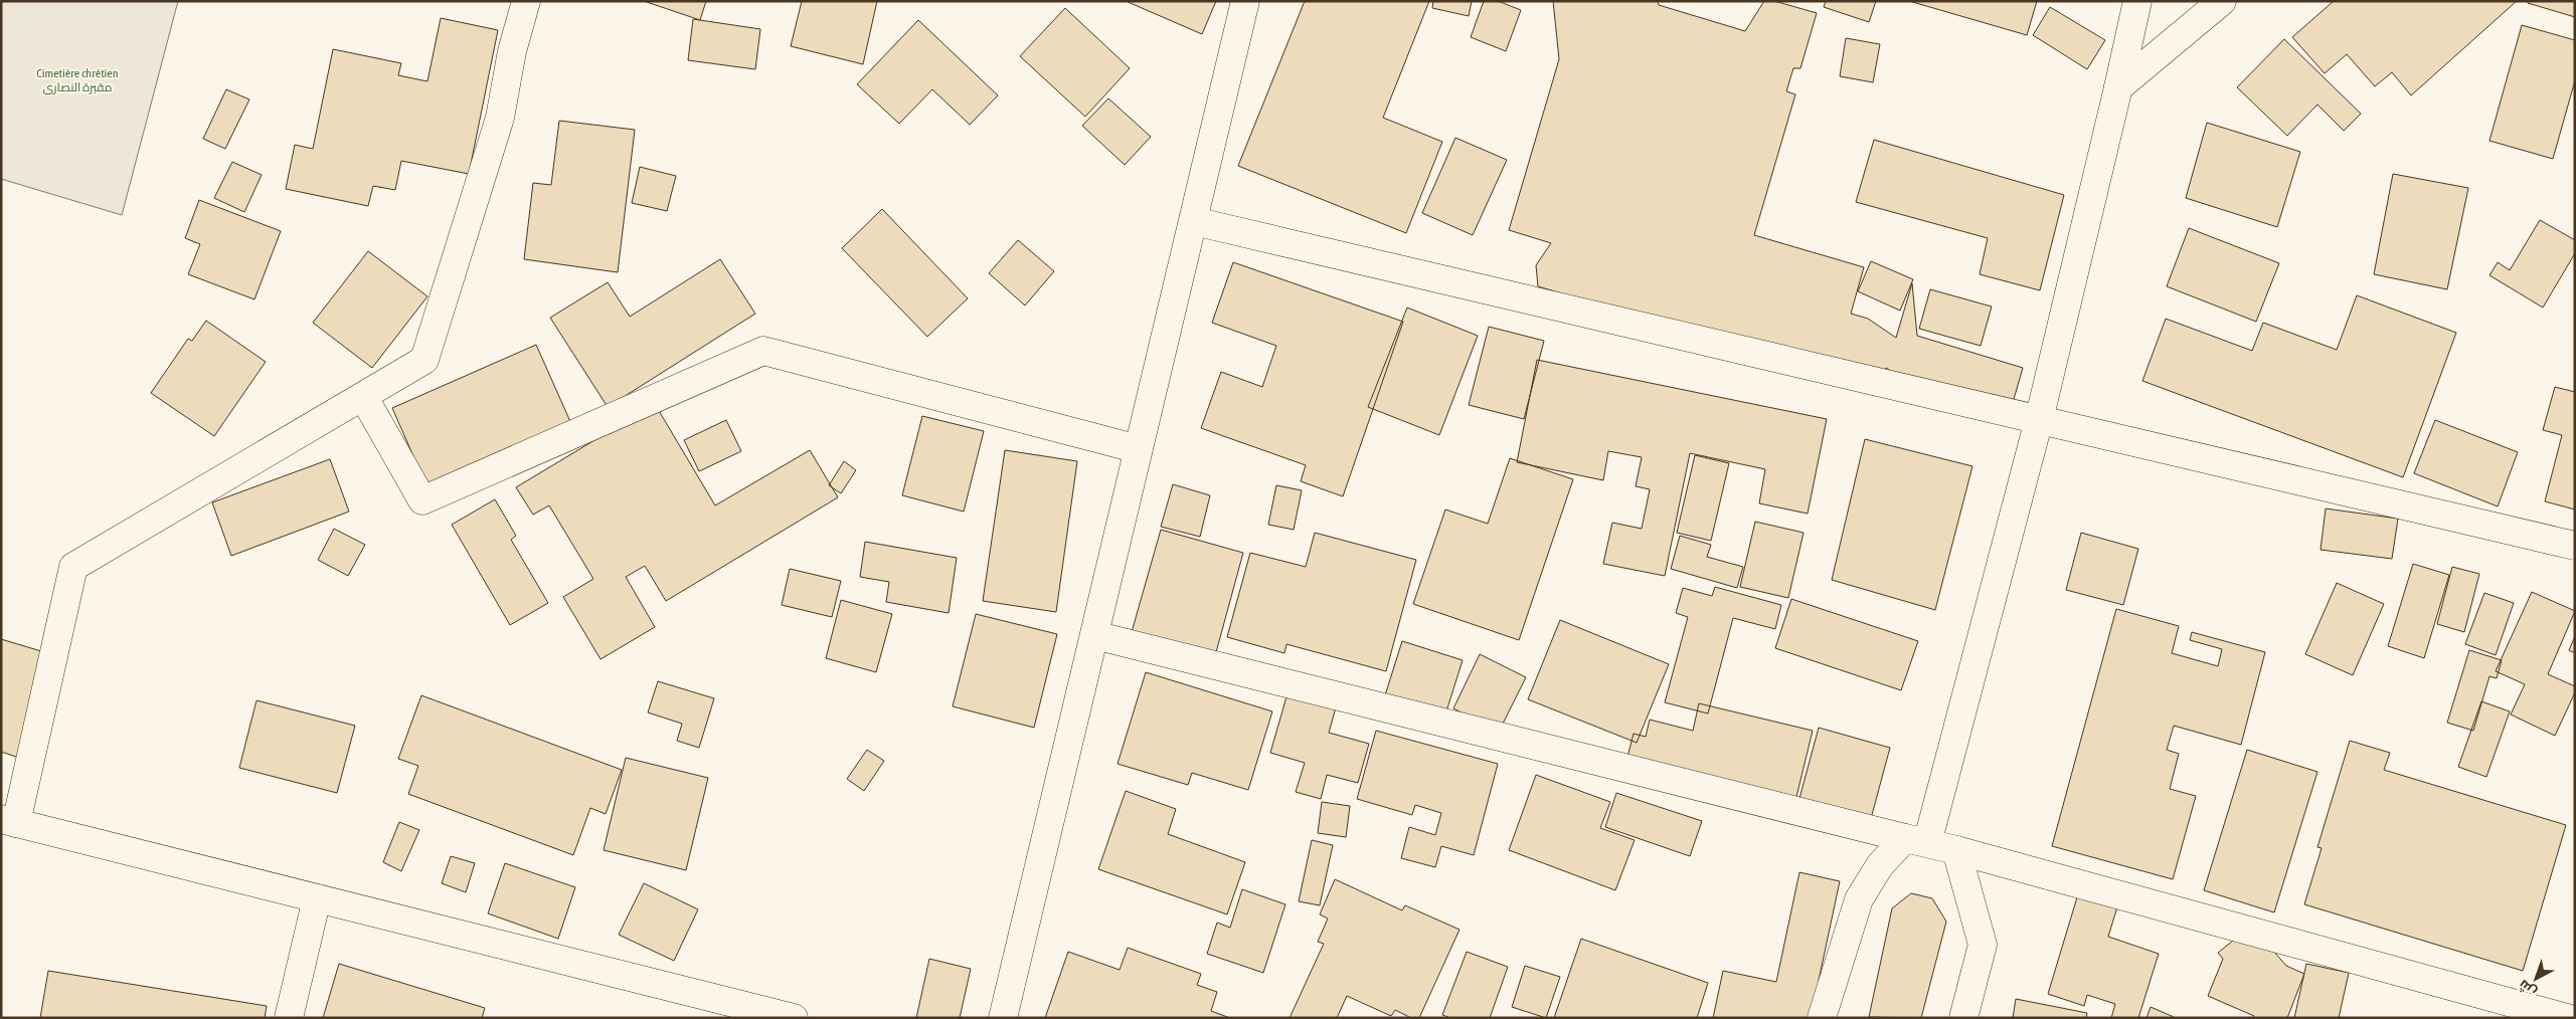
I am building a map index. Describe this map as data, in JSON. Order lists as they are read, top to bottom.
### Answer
{
  "parks": ["Cimetière chrétien مقبرة النصارى"],
  "north": "bottom left"
}
